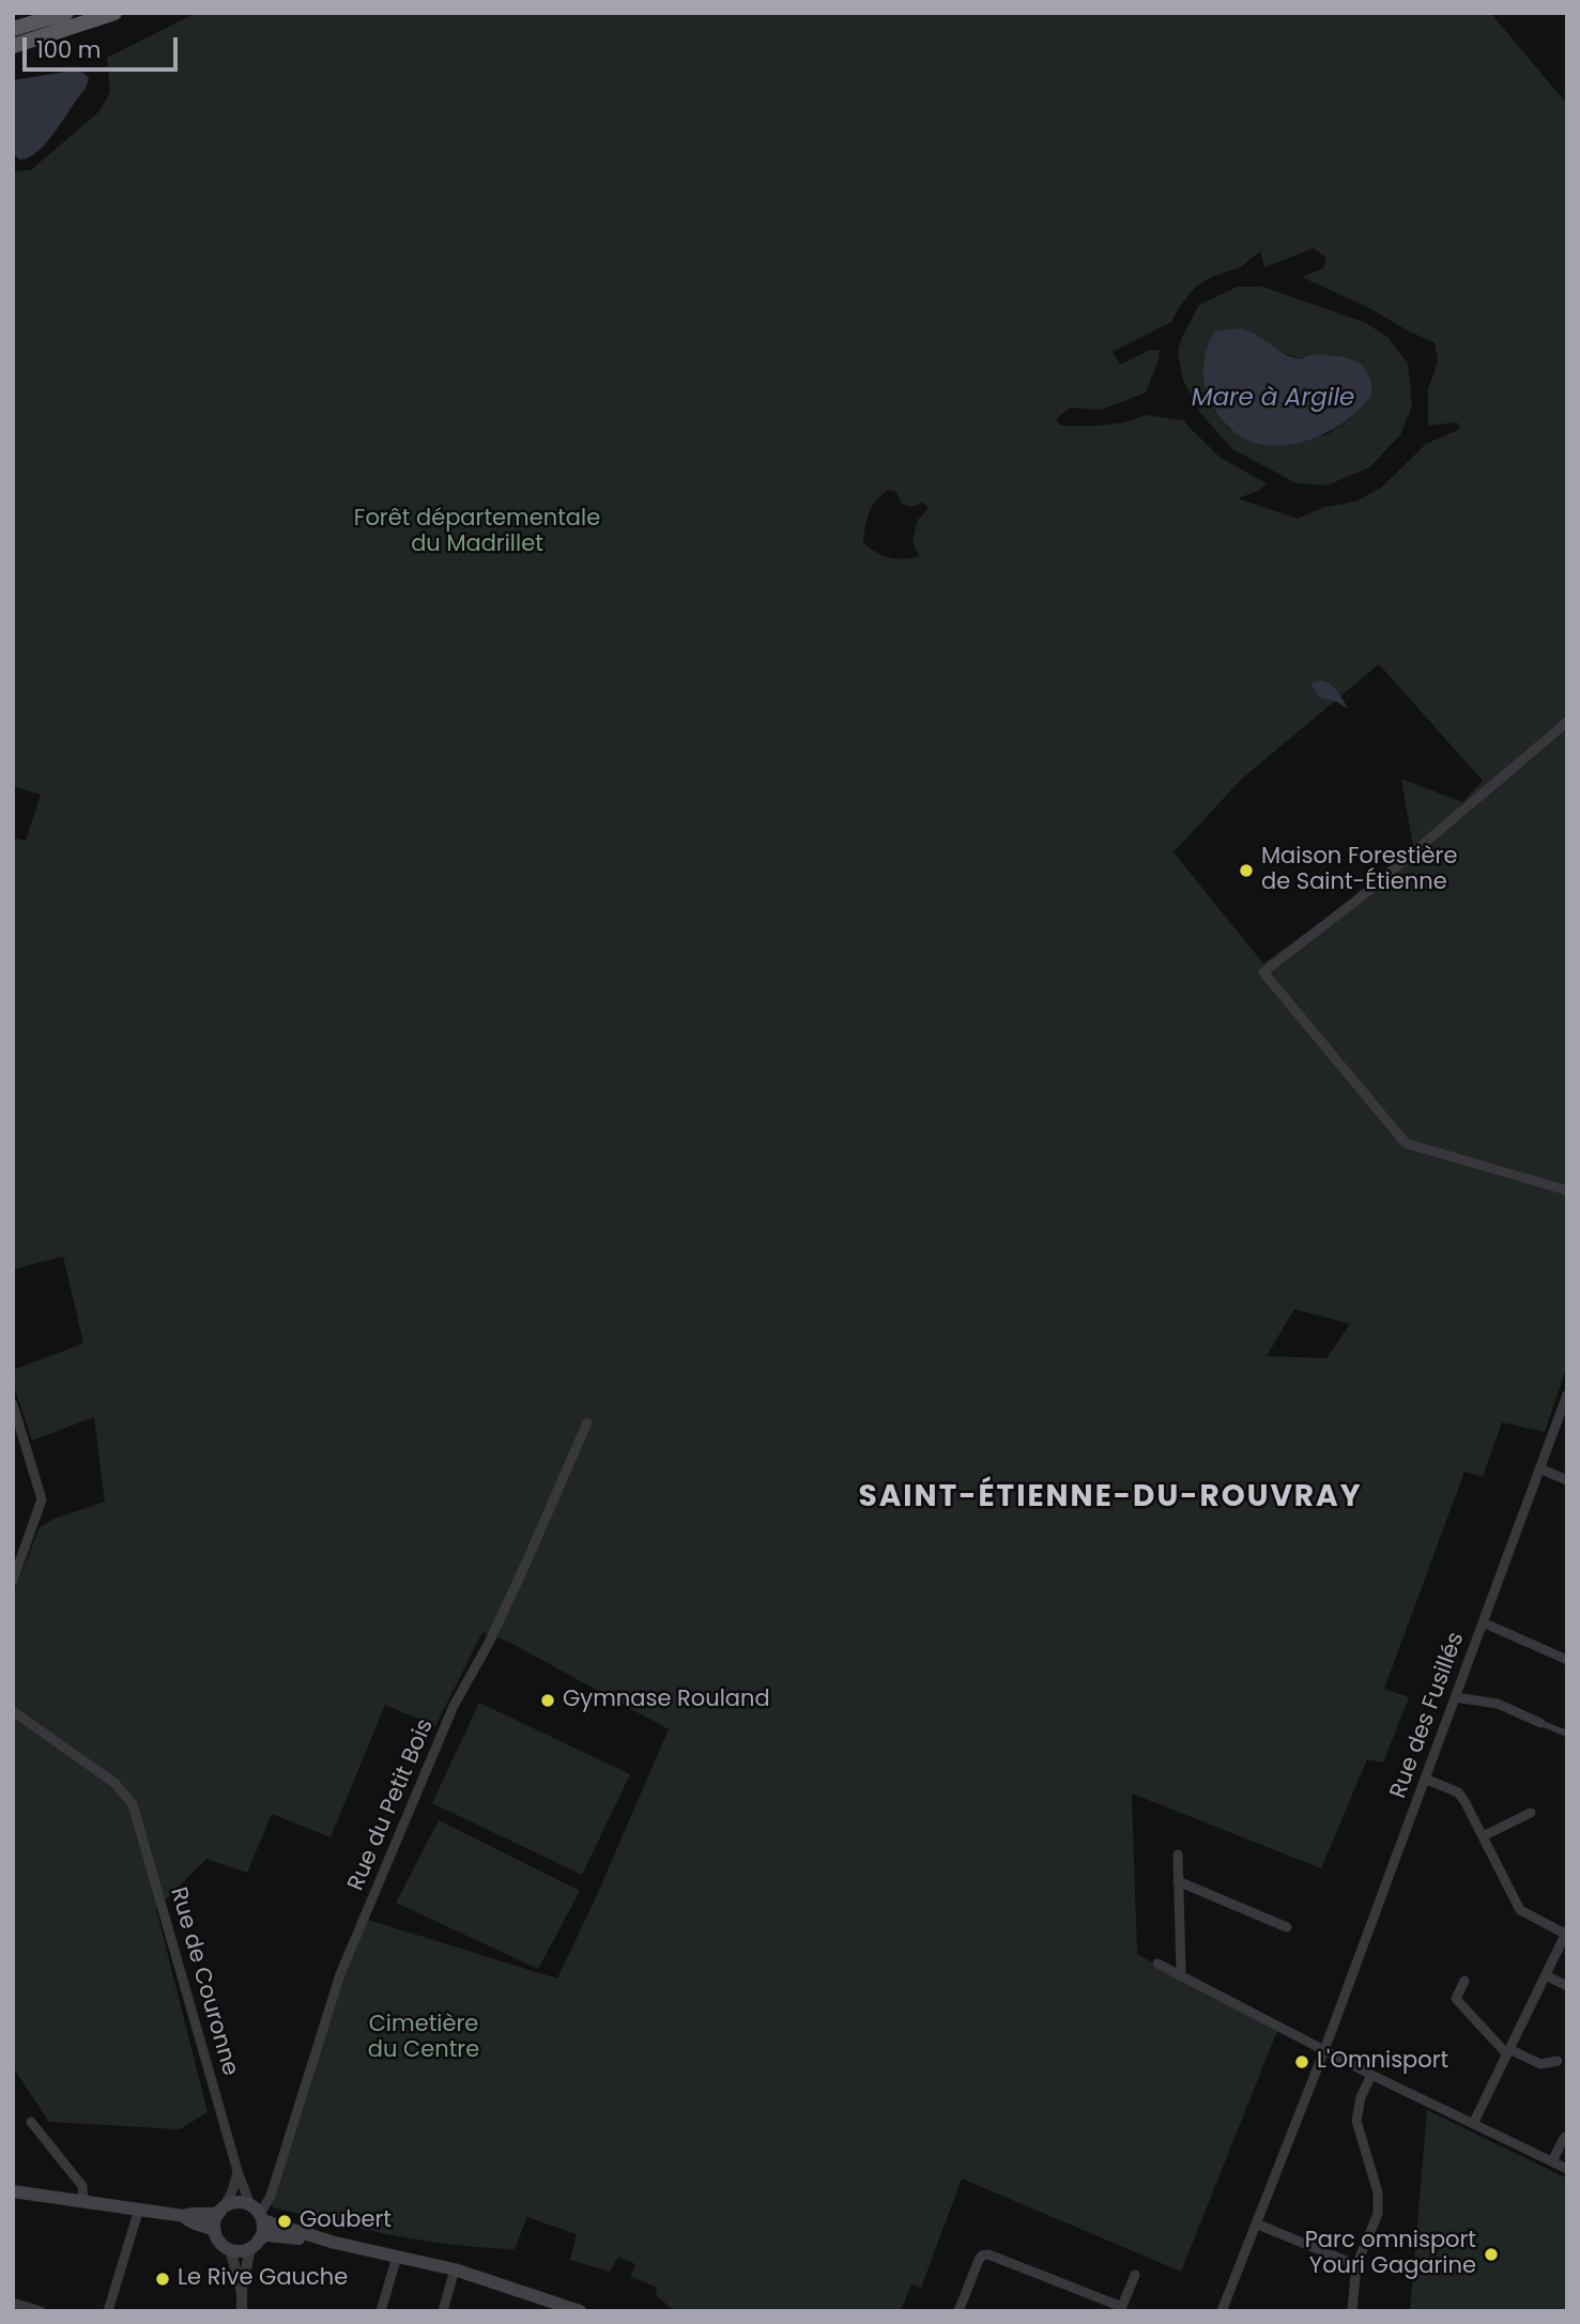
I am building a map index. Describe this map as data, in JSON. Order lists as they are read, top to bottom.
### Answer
{
  "streets": {
    "street": ["Rue des Fusillés", "Rue du Petit Bois", "Rue de Couronne"]
  },
  "crossings": [
    ["Rue du Petit Bois", "Rue de Couronne"]
  ],
  "districts": ["SAINT-ÉTIENNE-DU-ROUVRAY"],
  "water": ["Mare à Argile"],
  "parks": ["Forêt départementale du Madrillet", "Cimetière du Centre"],
  "places": [
    "Maison Forestière de Saint-Étienne",
    "Gymnase Rouland",
    "L'Omnisport",
    "Goubert",
    "Parc omnisport Youri Gagarine",
    "Le Rive Gauche"
  ],
  "scale_bar": "100 m"
}
